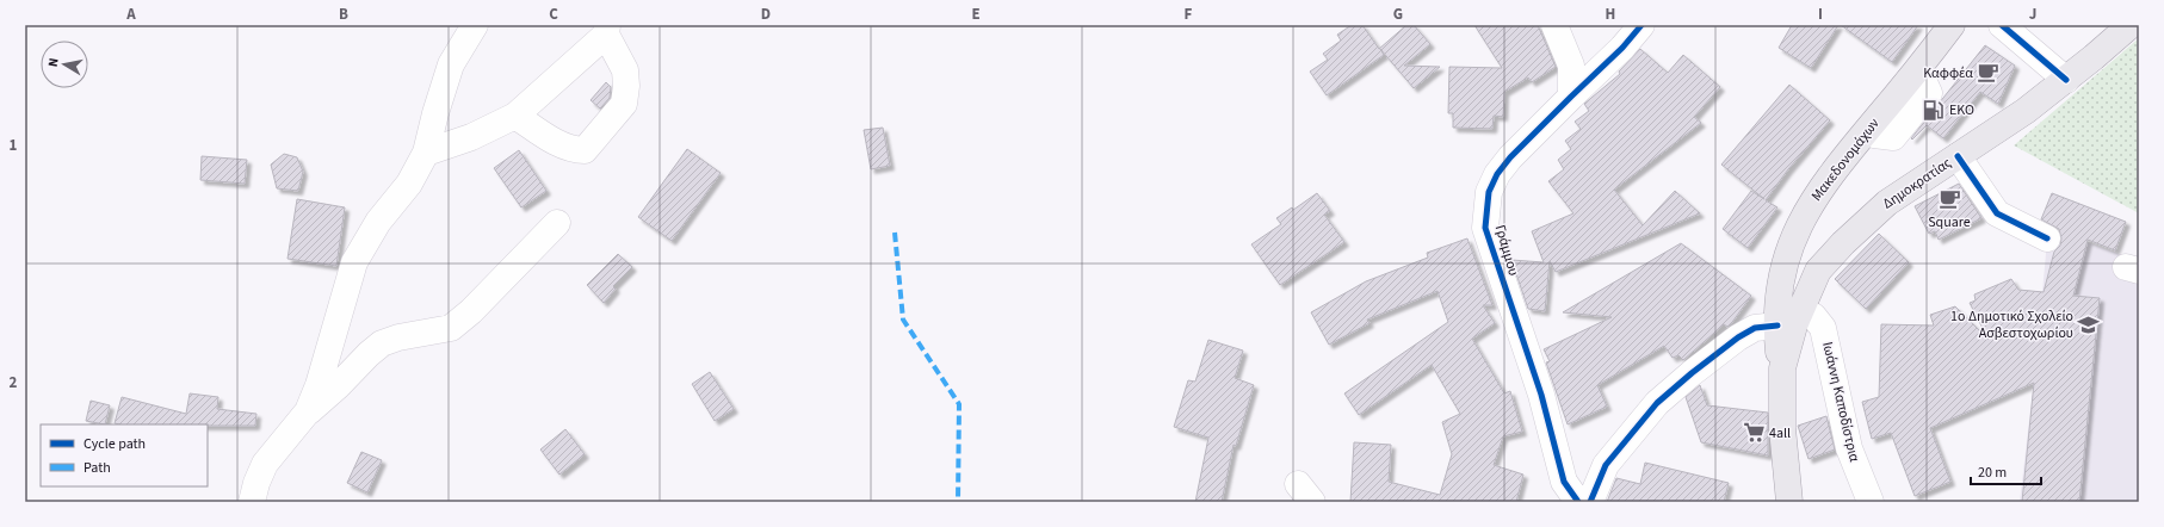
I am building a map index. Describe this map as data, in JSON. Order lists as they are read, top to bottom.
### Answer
{
  "streets": {
    "main road": ["Μακεδονομάχων", "Δημοκρατίας"],
    "street": ["Γράμμου", "Ιωάννη Καποδίστρια"]
  },
  "crossings": [
    ["Μακεδονομάχων", "Δημοκρατίας"],
    ["Δημοκρατίας", "Ιωάννη Καποδίστρια"]
  ],
  "places": {
    "cafe": ["Καφφέα", "Square"],
    "fuel station": ["EKO"],
    "school or university": ["1ο Δημοτικό Σχολείο Ασβεστοχωρίου"],
    "supermarket": ["4all"]
  },
  "legend": ["Cycle path", "Path"],
  "scale_bar": "20 m",
  "north": "left",
  "grid": {
    "columns": [
      "A",
      "B",
      "C",
      "D",
      "E",
      "F",
      "G",
      "H",
      "I",
      "J"
    ],
    "rows": ["1", "2"]
  }
}
